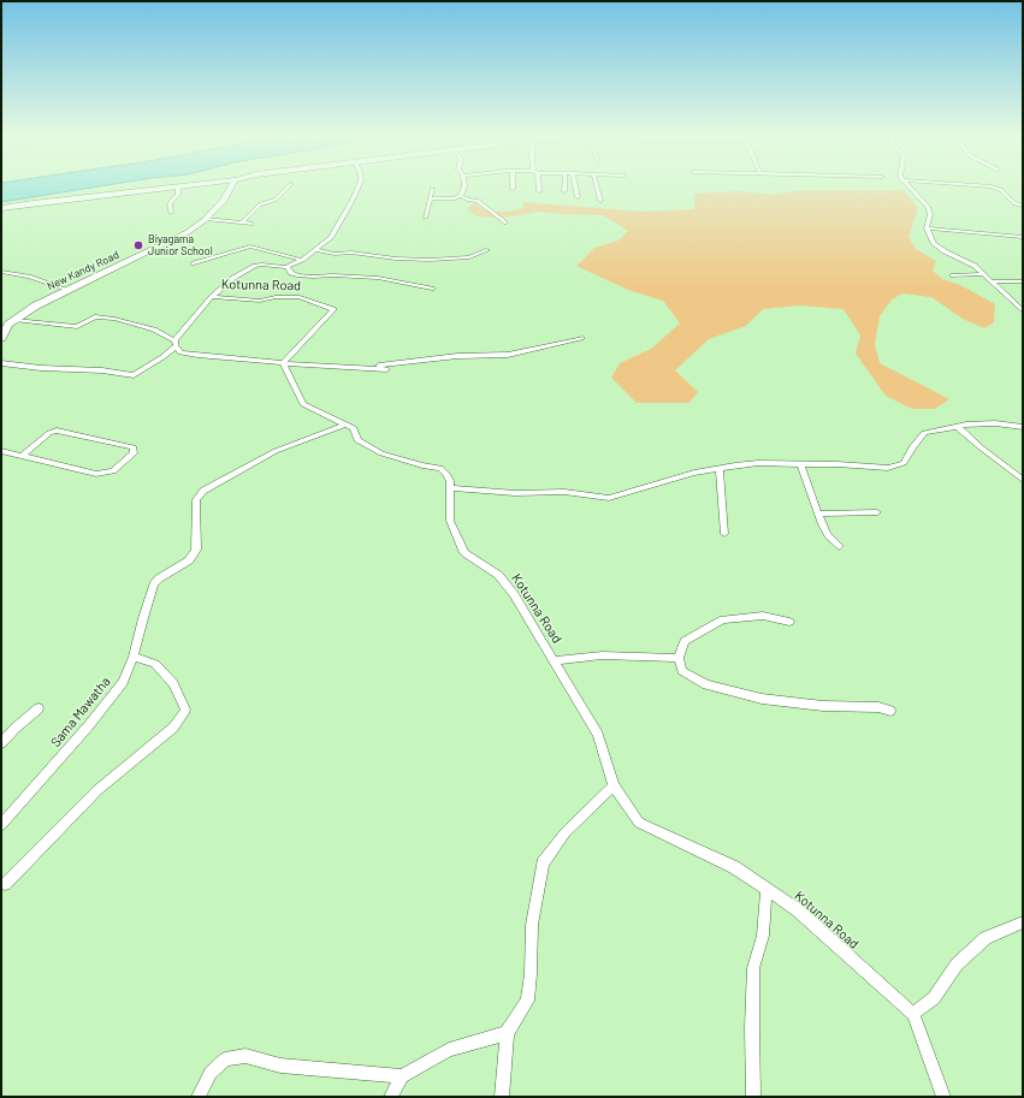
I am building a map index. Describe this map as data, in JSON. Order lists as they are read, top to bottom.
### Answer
{
  "streets": {
    "main road": ["New Kandy Road"],
    "street": ["Kotunna Road", "Sama Mawatha"]
  },
  "crossings": [
    ["Kotunna Road", "Sama Mawatha"]
  ],
  "places": ["Biyagama Junior School"]
}
